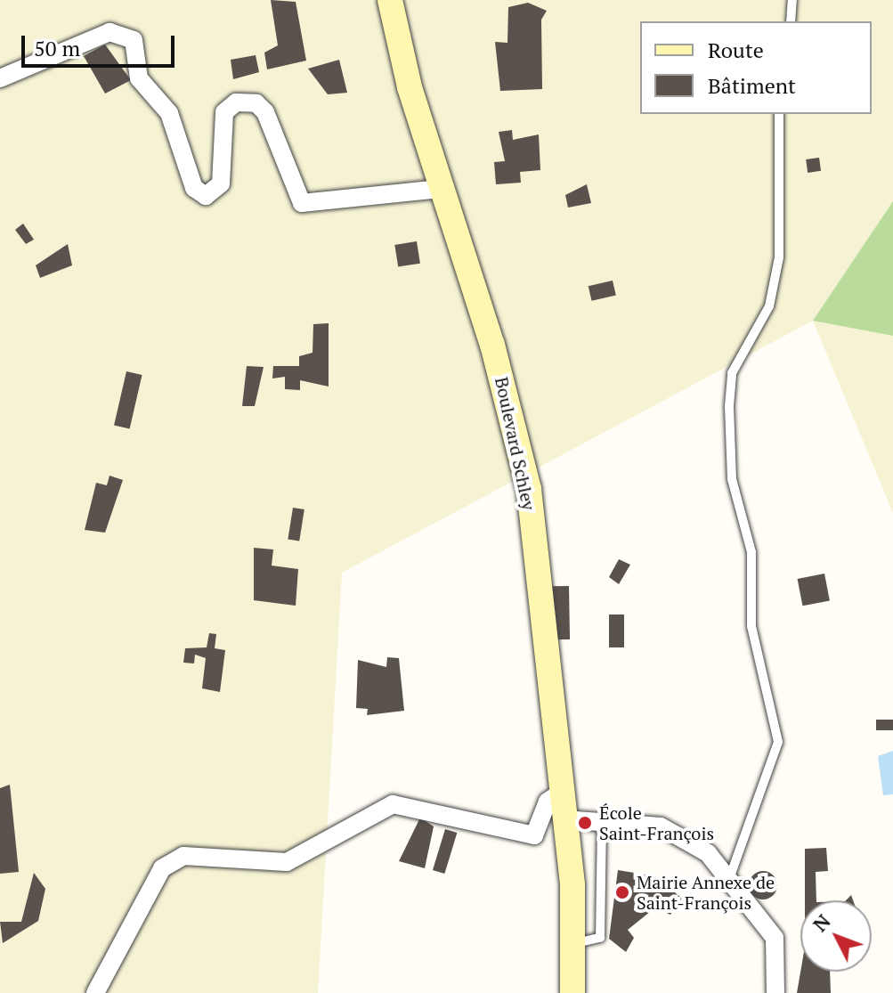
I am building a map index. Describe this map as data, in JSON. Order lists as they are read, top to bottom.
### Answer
{
  "streets": {
    "main road": ["Boulevard Schley"]
  },
  "places": ["École Saint-François", "Mairie Annexe de Saint-François"],
  "legend": ["Route", "Bâtiment"],
  "scale_bar": "50 m",
  "north": "top left"
}
